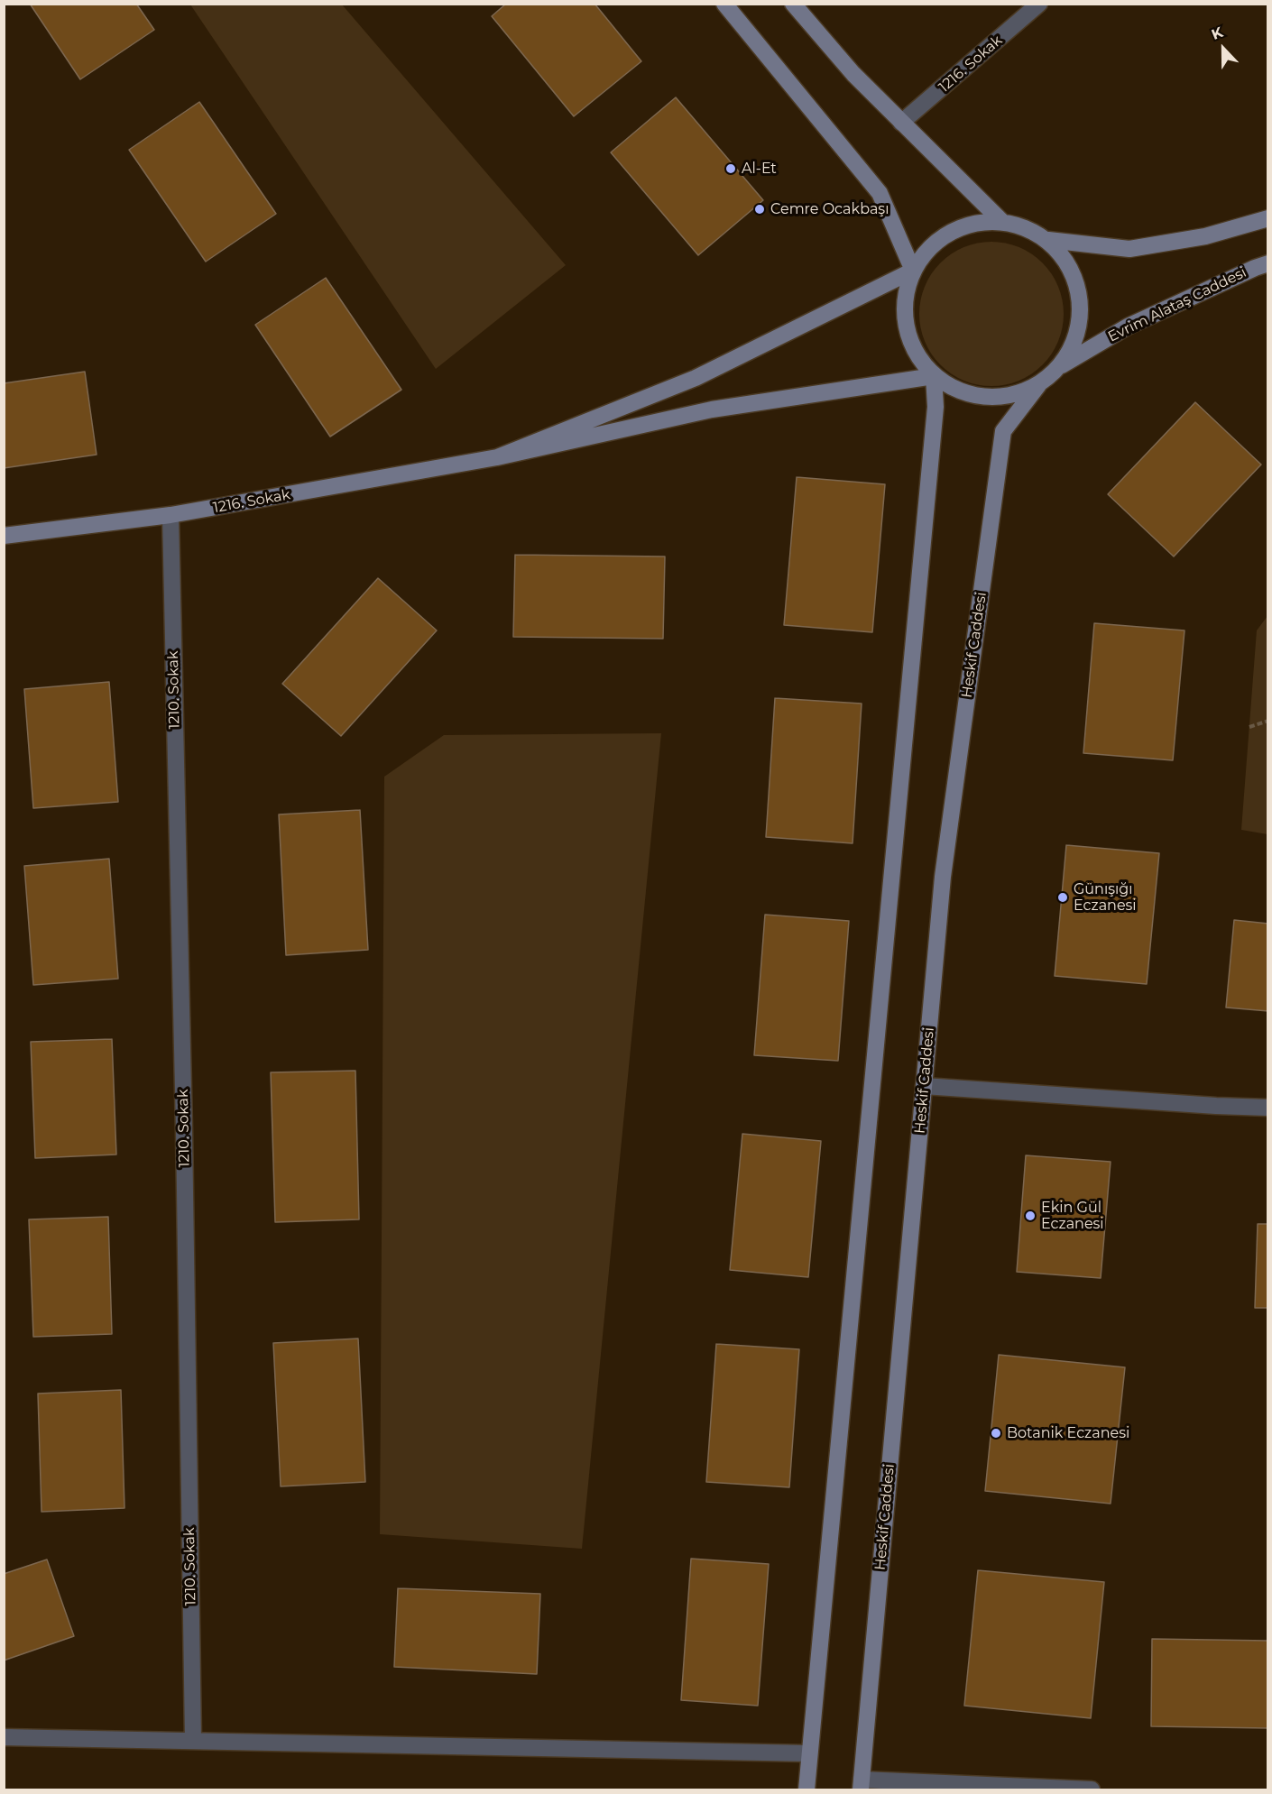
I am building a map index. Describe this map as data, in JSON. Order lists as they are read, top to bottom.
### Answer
{
  "streets": {
    "main road": ["1216. Sokak", "Evrim Alataş Caddesi", "Heskif Caddesi"],
    "street": ["1210. Sokak"]
  },
  "crossings": [
    ["1216. Sokak", "1210. Sokak"],
    ["Evrim Alataş Caddesi", "Heskif Caddesi"]
  ],
  "places": [
    "Al-Et",
    "Cemre Ocakbaşı",
    "Günışığı Eczanesi",
    "Ekin Gül Eczanesi",
    "Botanik Eczanesi"
  ],
  "north": "top"
}
